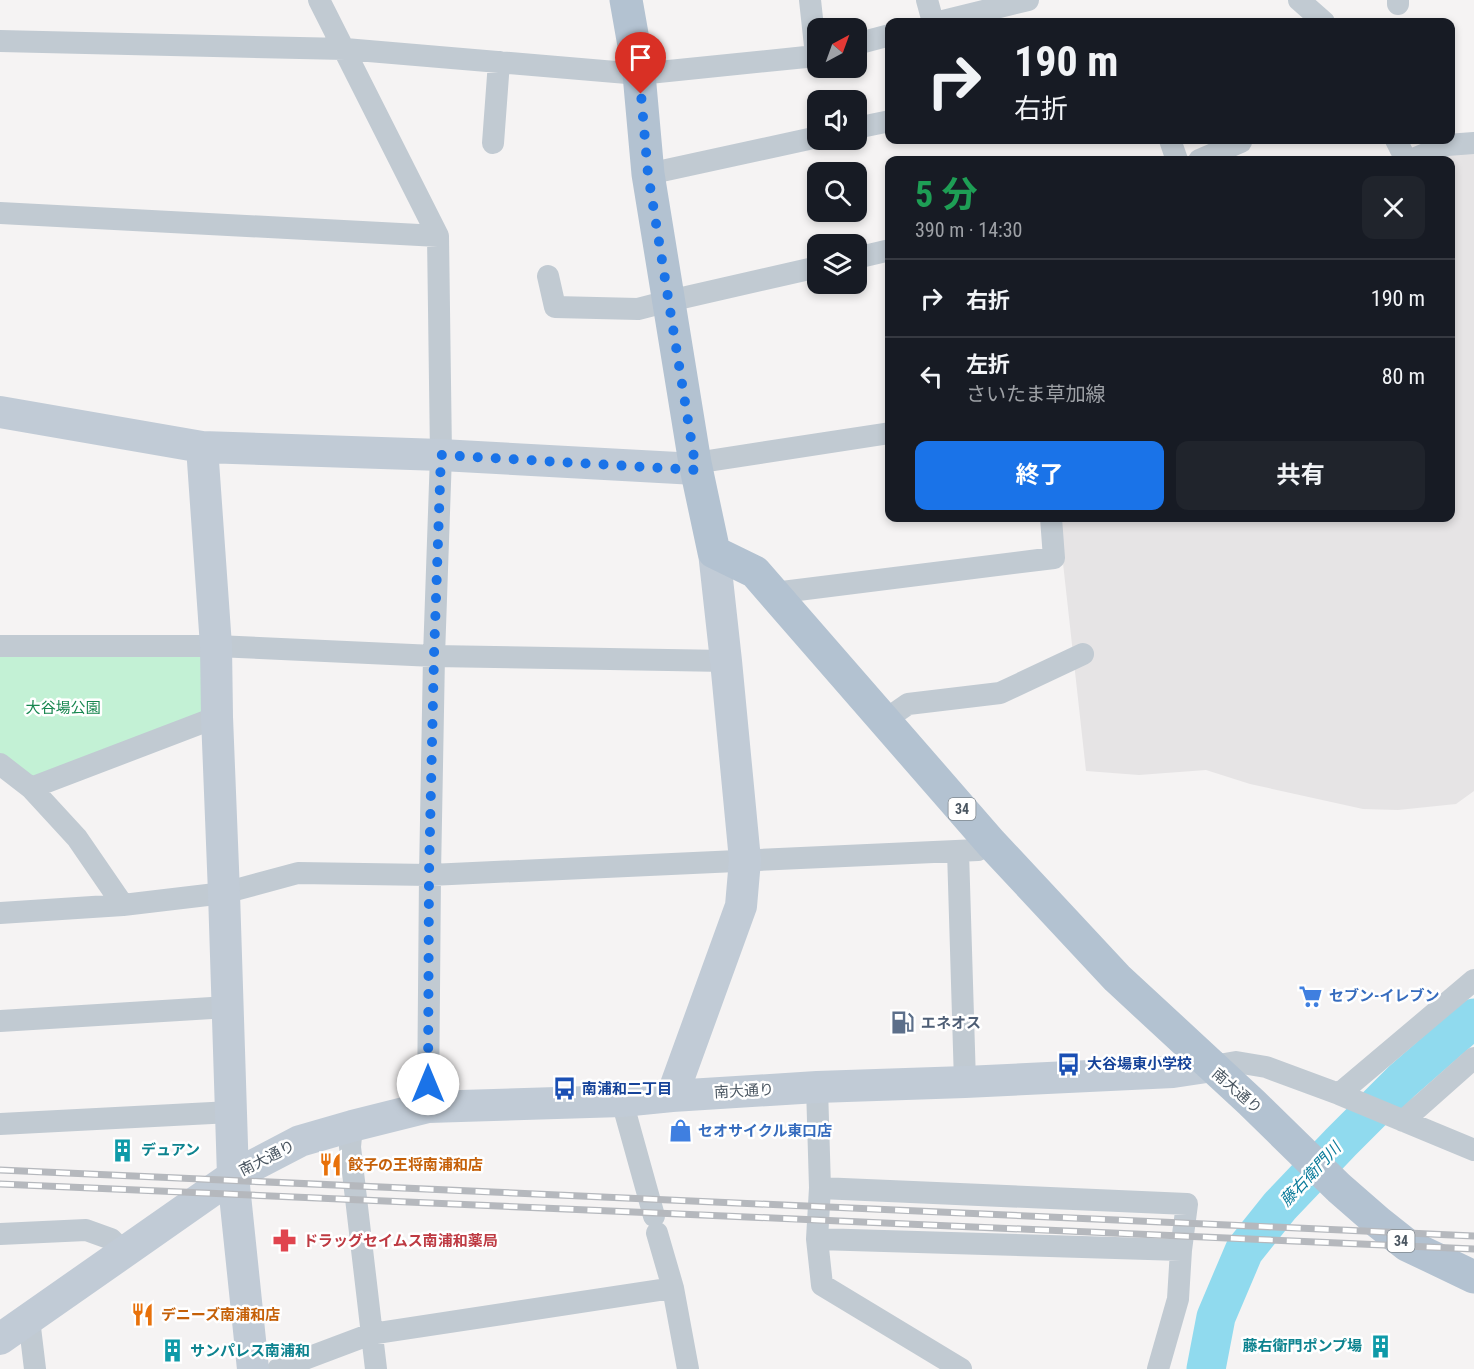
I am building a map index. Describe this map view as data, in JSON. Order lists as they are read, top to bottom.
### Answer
{
  "streets": {
    "main road": ["34", "南大通り"]
  },
  "crossings": [
    ["34", "南大通り"]
  ],
  "water": ["藤右衛門川"],
  "parks": ["大谷場公園"],
  "places": {
    "supermarket": ["セブン-イレブン"],
    "fuel station": ["エネオス"],
    "bus stop": ["大谷場東小学校", "南浦和二丁目"],
    "shop": ["セオサイクル東口店"],
    "building": ["デュアン", "藤右衛門ポンプ場", "サンパレス南浦和"],
    "restaurant": ["餃子の王将南浦和店", "デニーズ南浦和店"],
    "pharmacy": ["ドラッグセイムス南浦和薬局"]
  },
  "north": "top right",
  "page": {
    "turn": ["190 m", "右折"],
    "heading": ["5 分", "390 m · 14:30"],
    "list": [
      {
        "name": "右折",
        "value": "190 m"
      },
      {
        "name": "左折",
        "note": "さいたま草加線",
        "value": "80 m"
      }
    ],
    "buttons": ["終了", "共有"]
  }
}
